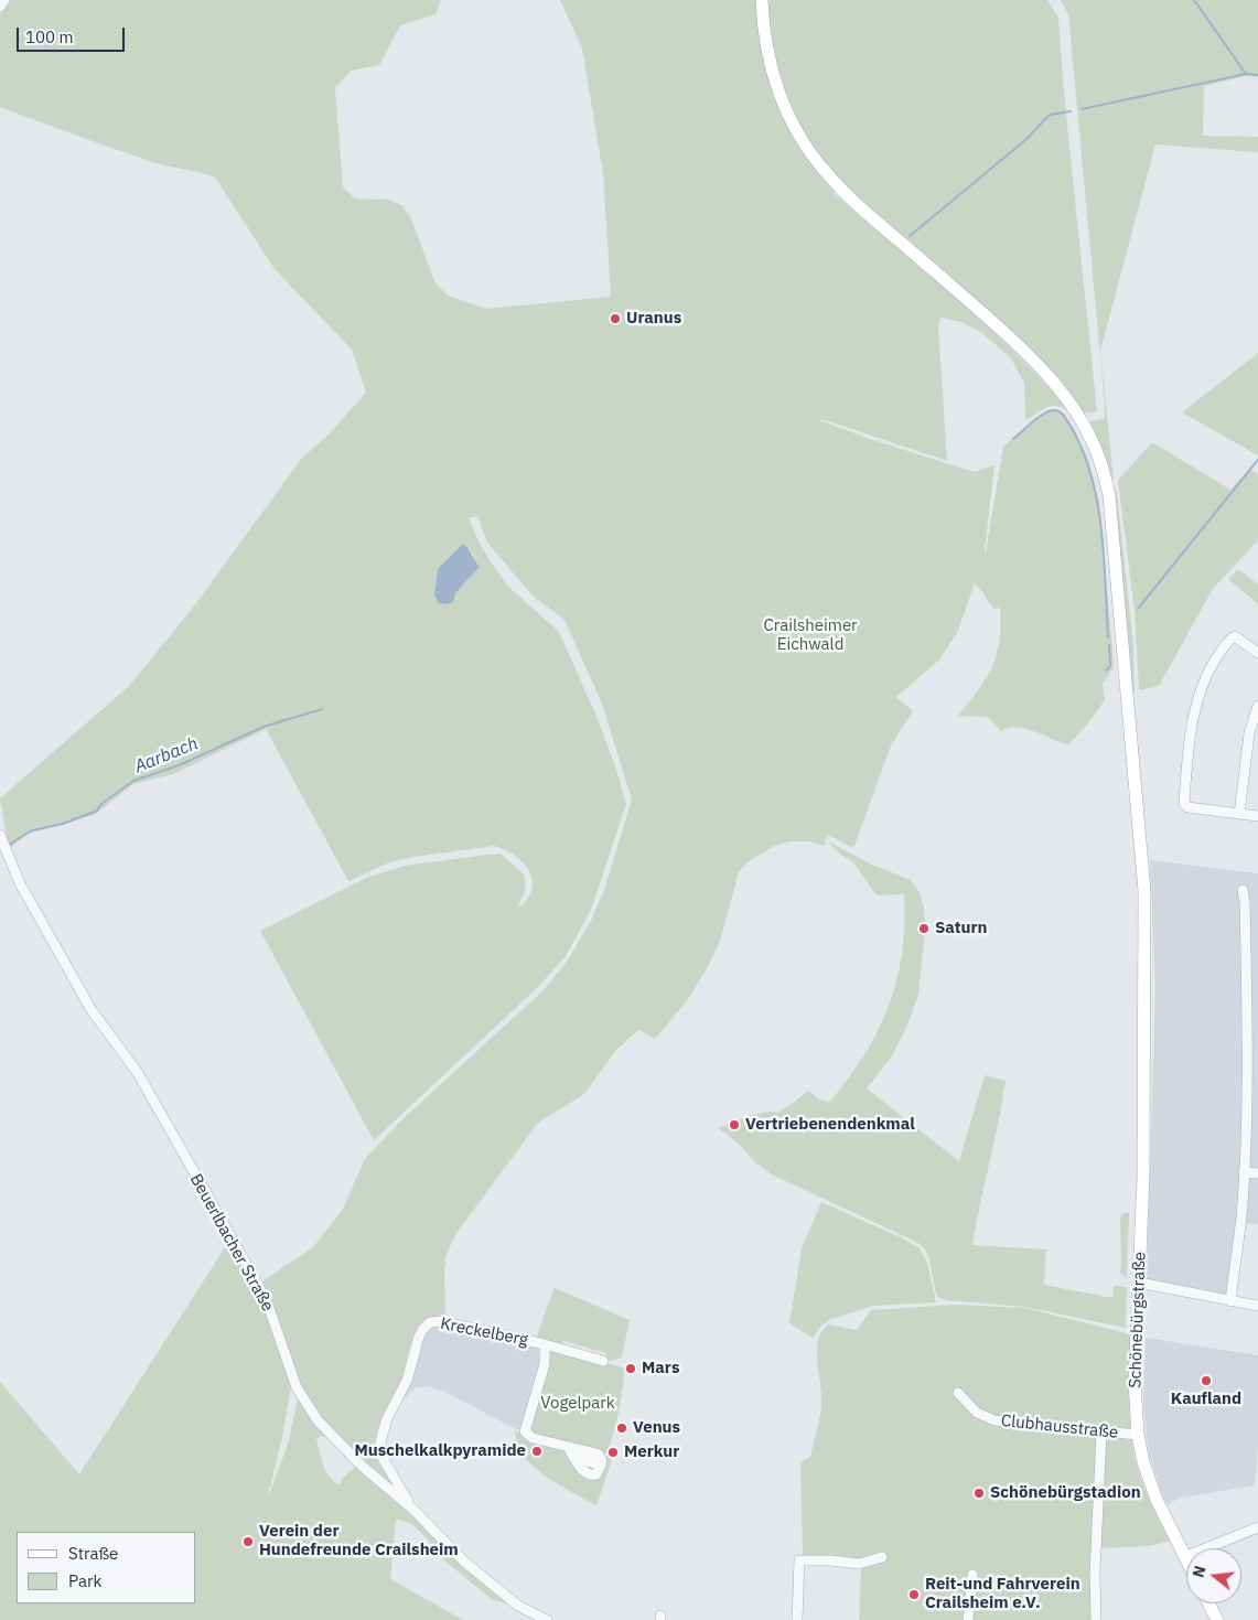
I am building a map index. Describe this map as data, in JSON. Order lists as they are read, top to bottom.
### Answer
{
  "streets": {
    "main road": ["Schönebürgstraße"],
    "street": ["Beuerlbacher Straße", "Kreckelberg", "Clubhausstraße"]
  },
  "crossings": [
    ["Beuerlbacher Straße", "Kreckelberg"],
    ["Schönebürgstraße", "Clubhausstraße"]
  ],
  "water": ["Aarbach"],
  "parks": ["Crailsheimer Eichwald", "Vogelpark"],
  "places": [
    "Uranus",
    "Saturn",
    "Vertriebenendenkmal",
    "Mars",
    "Kaufland",
    "Venus",
    "Muschelkalkpyramide",
    "Merkur",
    "Schönebürgstadion",
    "Verein der Hundefreunde Crailsheim",
    "Reit-und Fahrverein Crailsheim e.V."
  ],
  "legend": ["Straße", "Park"],
  "scale_bar": "100 m",
  "north": "left"
}
